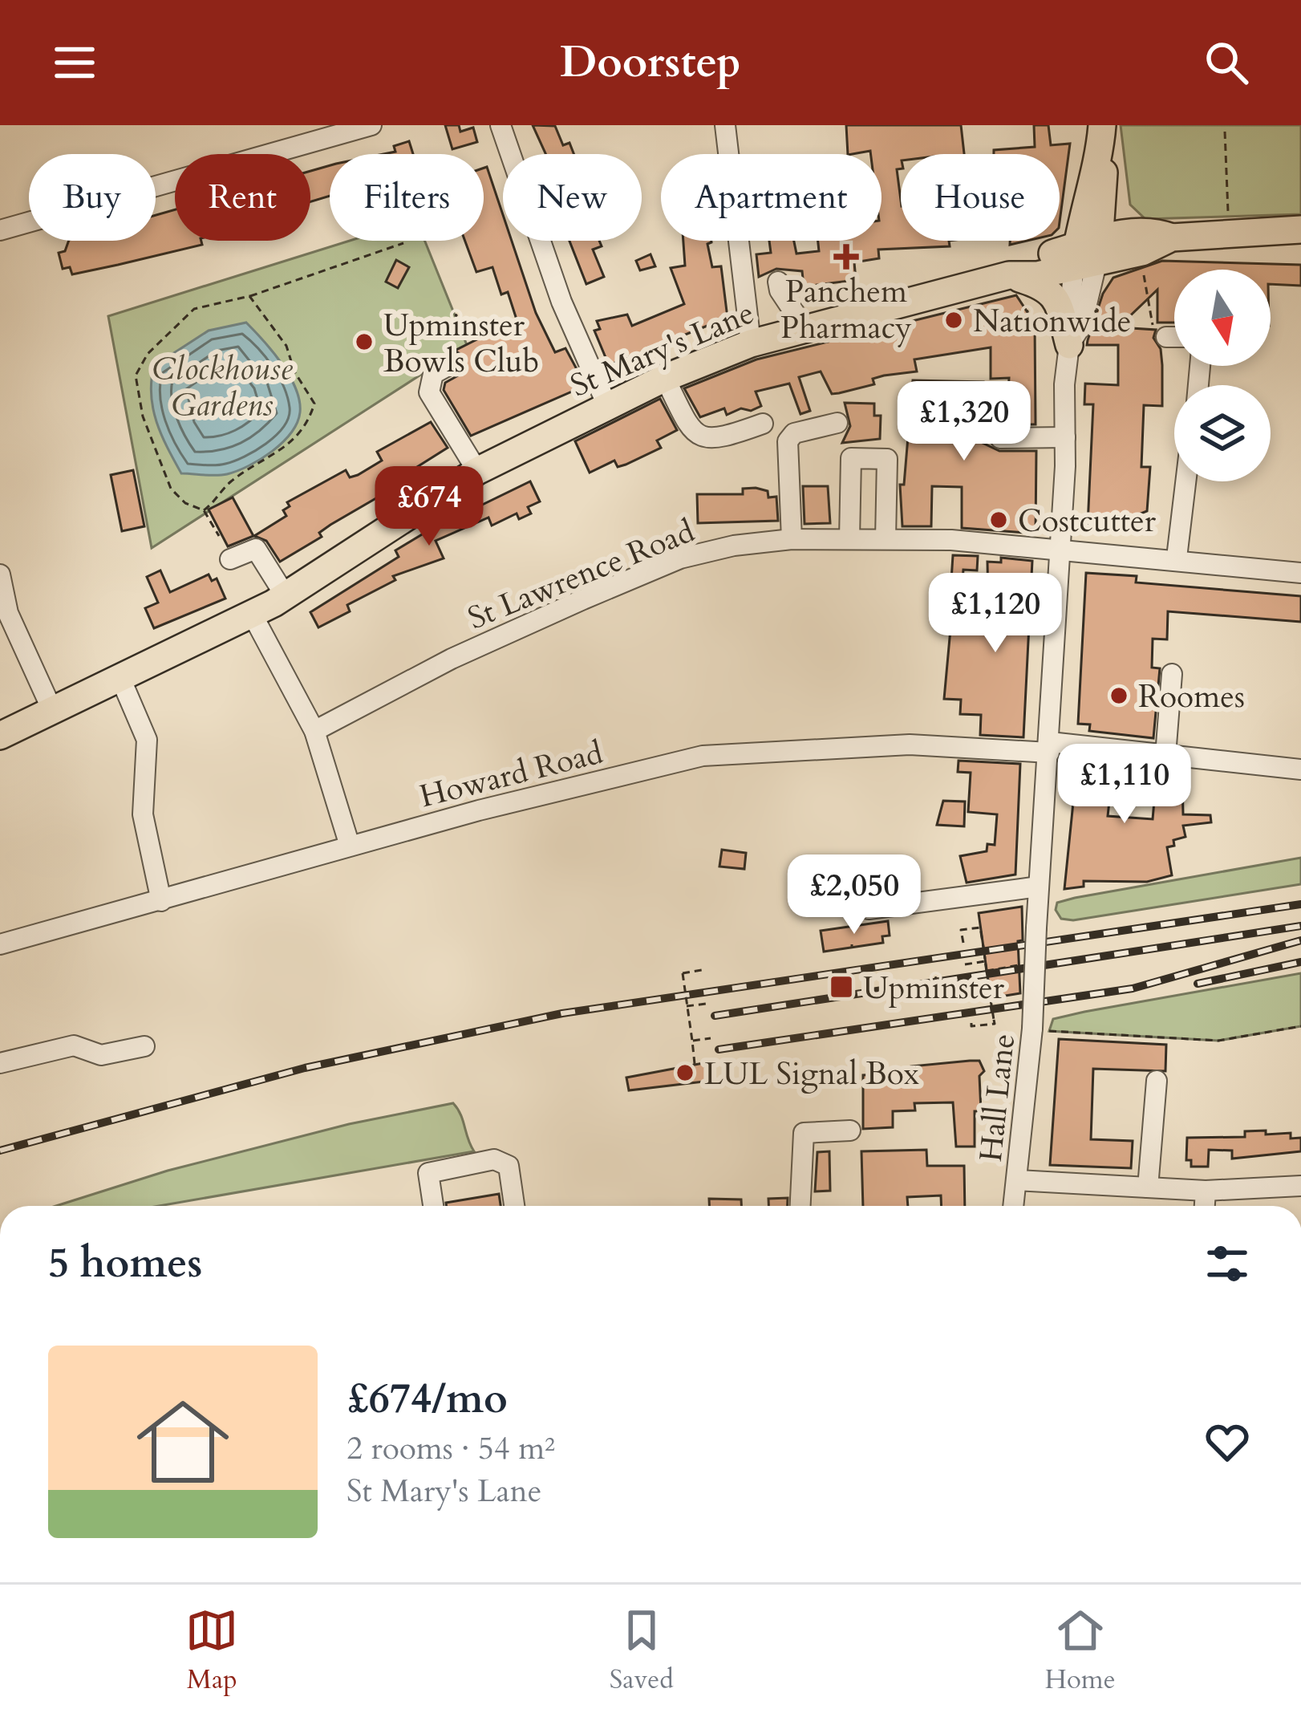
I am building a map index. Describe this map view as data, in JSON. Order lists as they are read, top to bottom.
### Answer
{
  "streets": {
    "main road": ["St Mary's Lane"],
    "street": ["St Lawrence Road", "Howard Road", "Hall Lane"]
  },
  "crossings": [
    ["St Mary's Lane", "Hall Lane"],
    ["St Lawrence Road", "Hall Lane"],
    ["Howard Road", "Hall Lane"]
  ],
  "parks": ["Clockhouse Gardens"],
  "places": {
    "health": ["Panchem Pharmacy"],
    "other": [
      "Nationwide",
      "Upminster Bowls Club",
      "Costcutter",
      "Roomes",
      "LUL Signal Box"
    ],
    "transit": ["Upminster"]
  },
  "north": "bottom",
  "page": {
    "header": "Doorstep",
    "chip": [
      "Buy",
      "Rent",
      "Filters",
      "New",
      "Apartment",
      "House"
    ],
    "price": [
      "£1,320",
      "£674",
      "£1,120",
      "£1,110",
      "£2,050"
    ],
    "heading": "5 homes",
    "list": [
      {
        "name": "£674/mo",
        "note": "2 rooms · 54 m² · St Mary's Lane"
      }
    ],
    "tabs": ["Map", "Saved", "Home"]
  }
}
